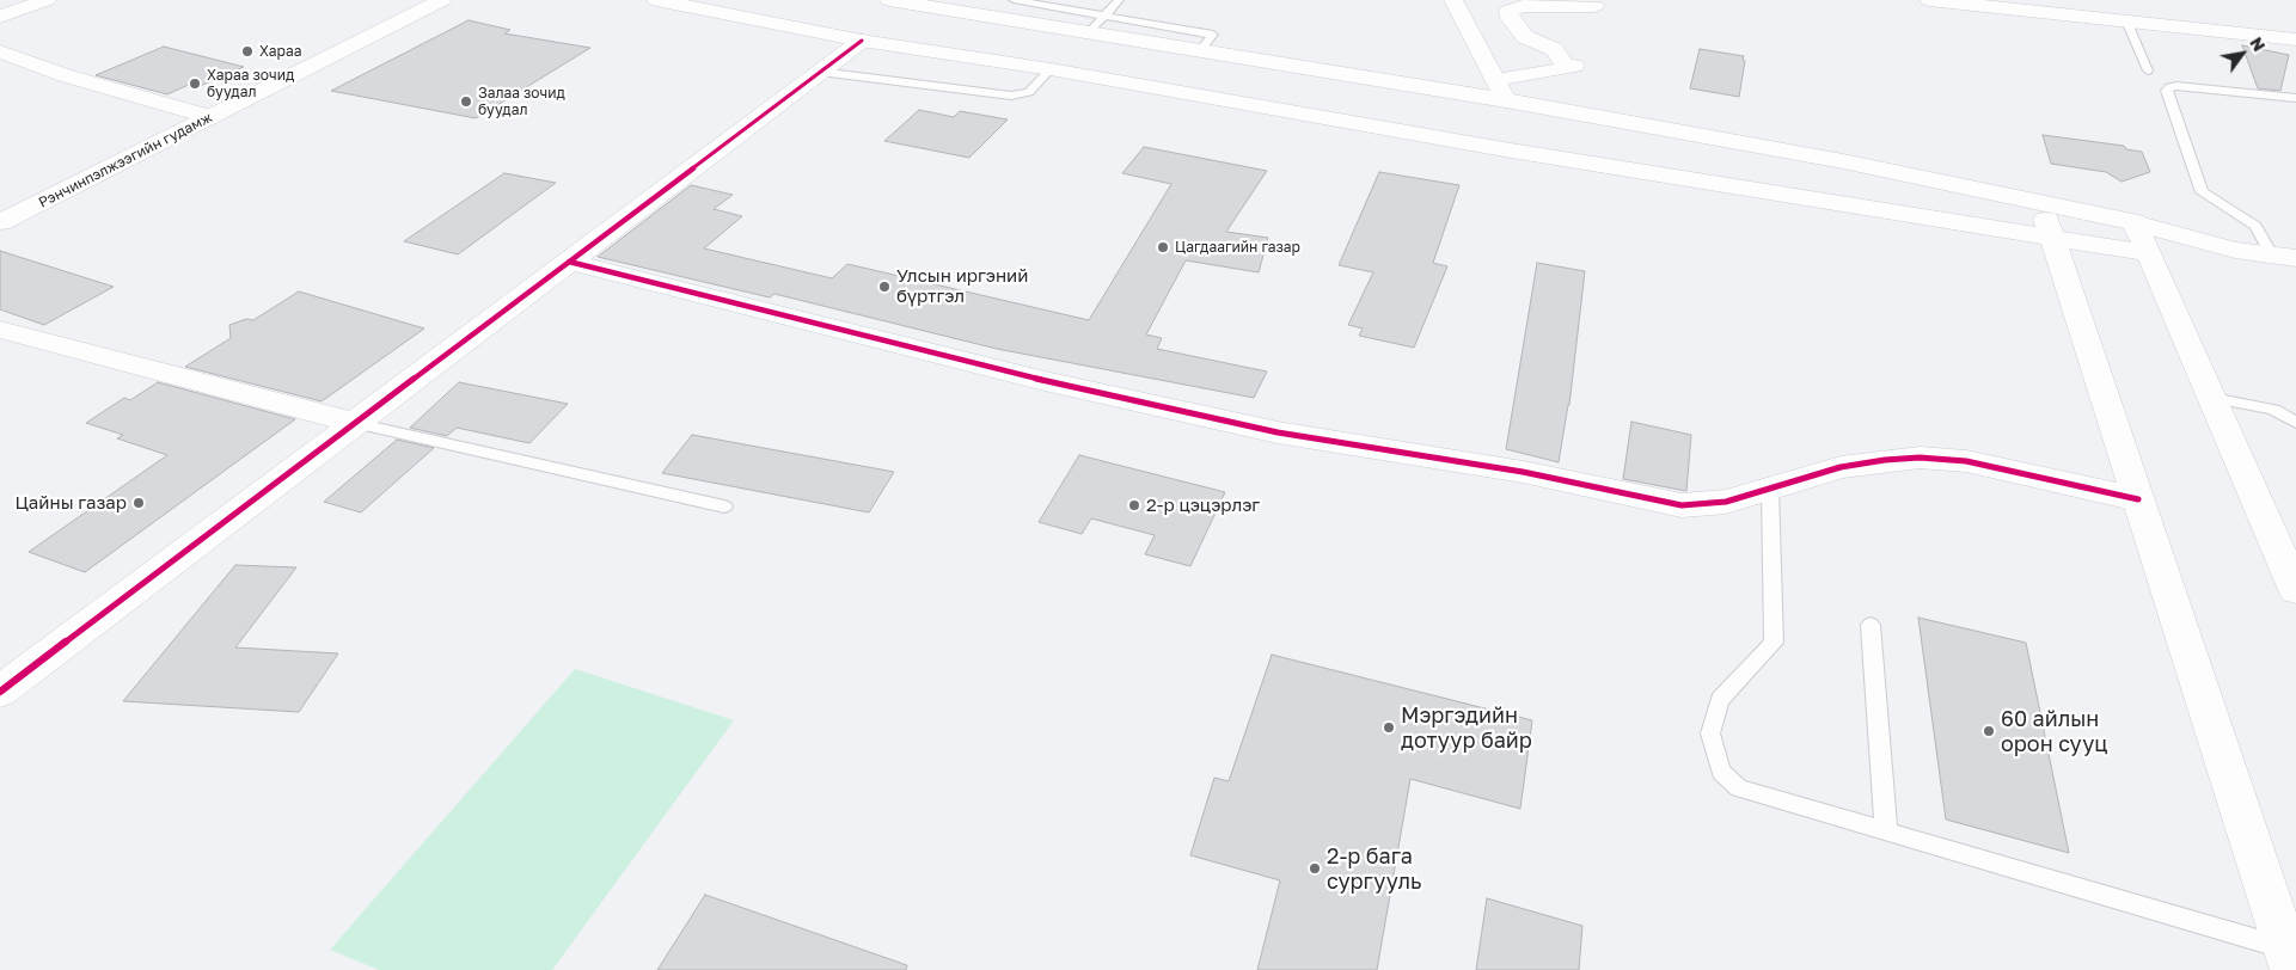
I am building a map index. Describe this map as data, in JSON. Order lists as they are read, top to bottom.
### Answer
{
  "streets": {
    "street": ["Рэнчинпэлжээгийн гудамж"]
  },
  "places": [
    "Хараа",
    "Хараа зочид буудал",
    "Залаа зочид буудал",
    "Цагдаагийн газар",
    "Улсын иргэний бүртгэл",
    "Цайны газар",
    "2-р цэцэрлэг",
    "Мэргэдийн дотуур байр",
    "60 айлын орон сууц",
    "2-р бага сургууль"
  ],
  "north": "top right"
}
